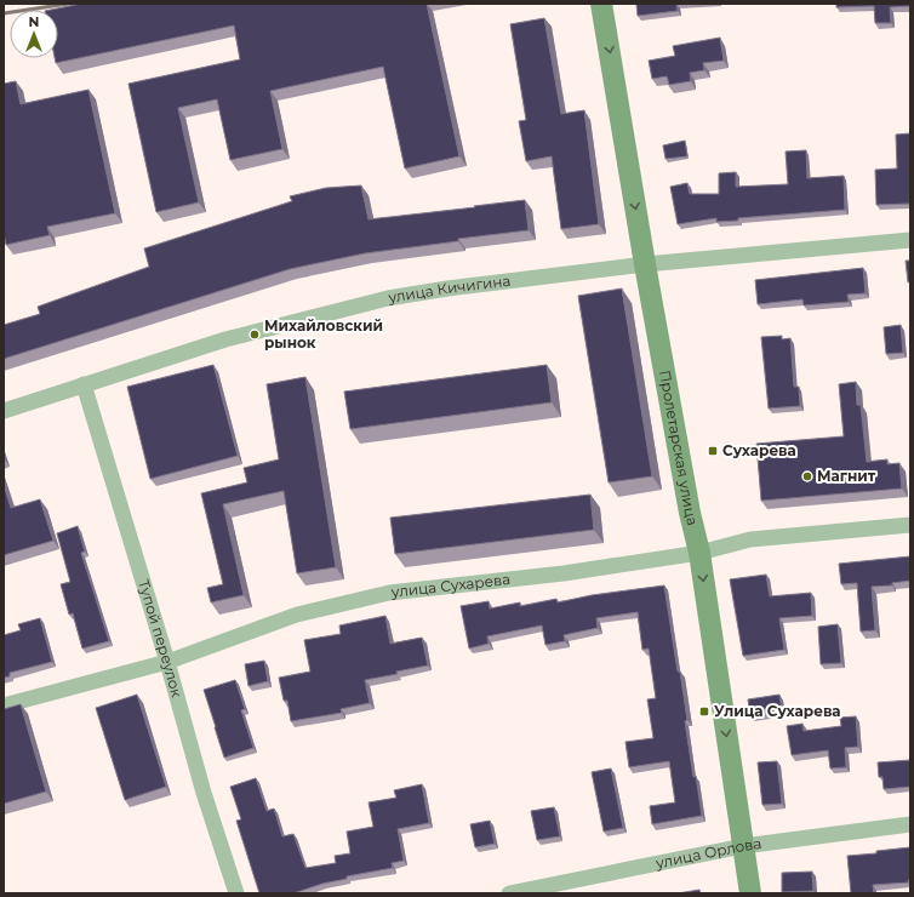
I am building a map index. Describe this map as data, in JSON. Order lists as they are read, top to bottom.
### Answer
{
  "streets": {
    "main road": ["Пролетарская улица"],
    "street": [
      "улица Кичигина",
      "улица Сухарева",
      "Тупой переулок",
      "улица Орлова"
    ]
  },
  "crossings": [
    ["улица Кичигина", "Пролетарская улица"],
    ["улица Кичигина", "Тупой переулок"],
    ["Пролетарская улица", "улица Сухарева"],
    ["Пролетарская улица", "улица Орлова"],
    ["улица Сухарева", "Тупой переулок"]
  ],
  "one_way": ["Пролетарская улица"],
  "places": {
    "other": ["Михайловский рынок", "Магнит"],
    "transit": ["Сухарева", "Улица Сухарева"]
  },
  "north": "top"
}
